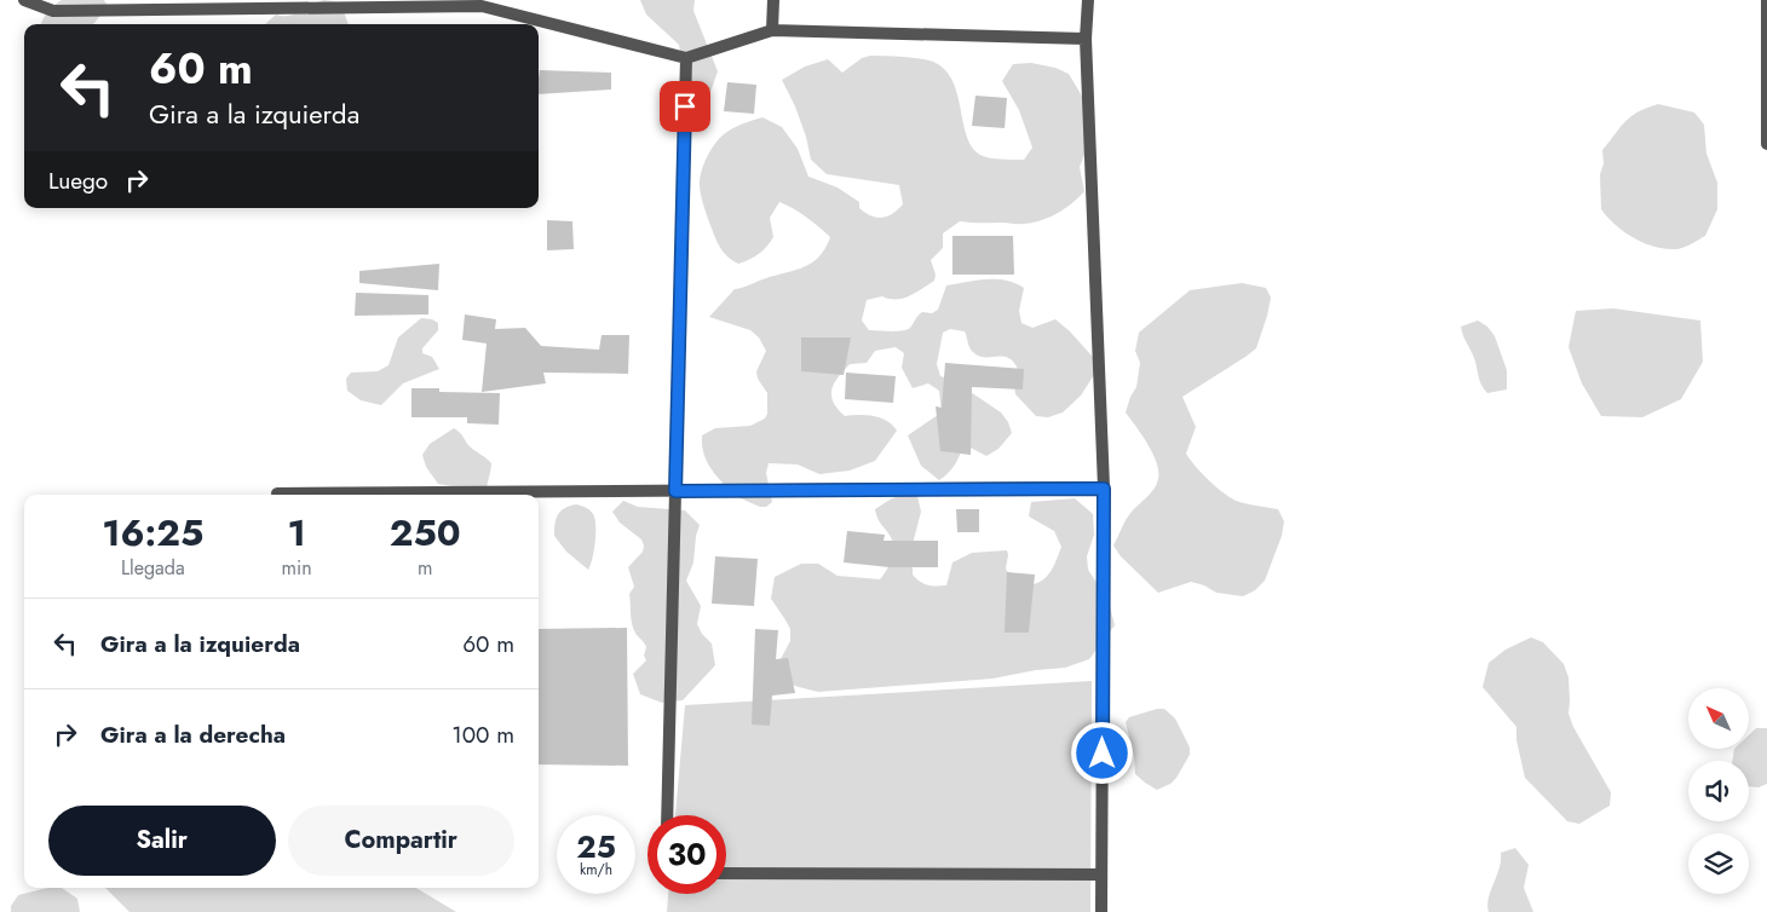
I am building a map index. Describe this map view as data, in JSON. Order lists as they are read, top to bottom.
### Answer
{
  "north": "top left",
  "page": {
    "turn": ["60 m", "Gira a la izquierda"],
    "then": "Luego",
    "eta": [
      "16:25",
      "Llegada",
      "1",
      "min",
      "250",
      "m"
    ],
    "list": [
      {
        "name": "Gira a la izquierda",
        "value": "60 m"
      },
      {
        "name": "Gira a la derecha",
        "value": "100 m"
      }
    ],
    "buttons": ["Salir", "Compartir"],
    "speed": "25 km/h",
    "limit": "30"
  }
}
